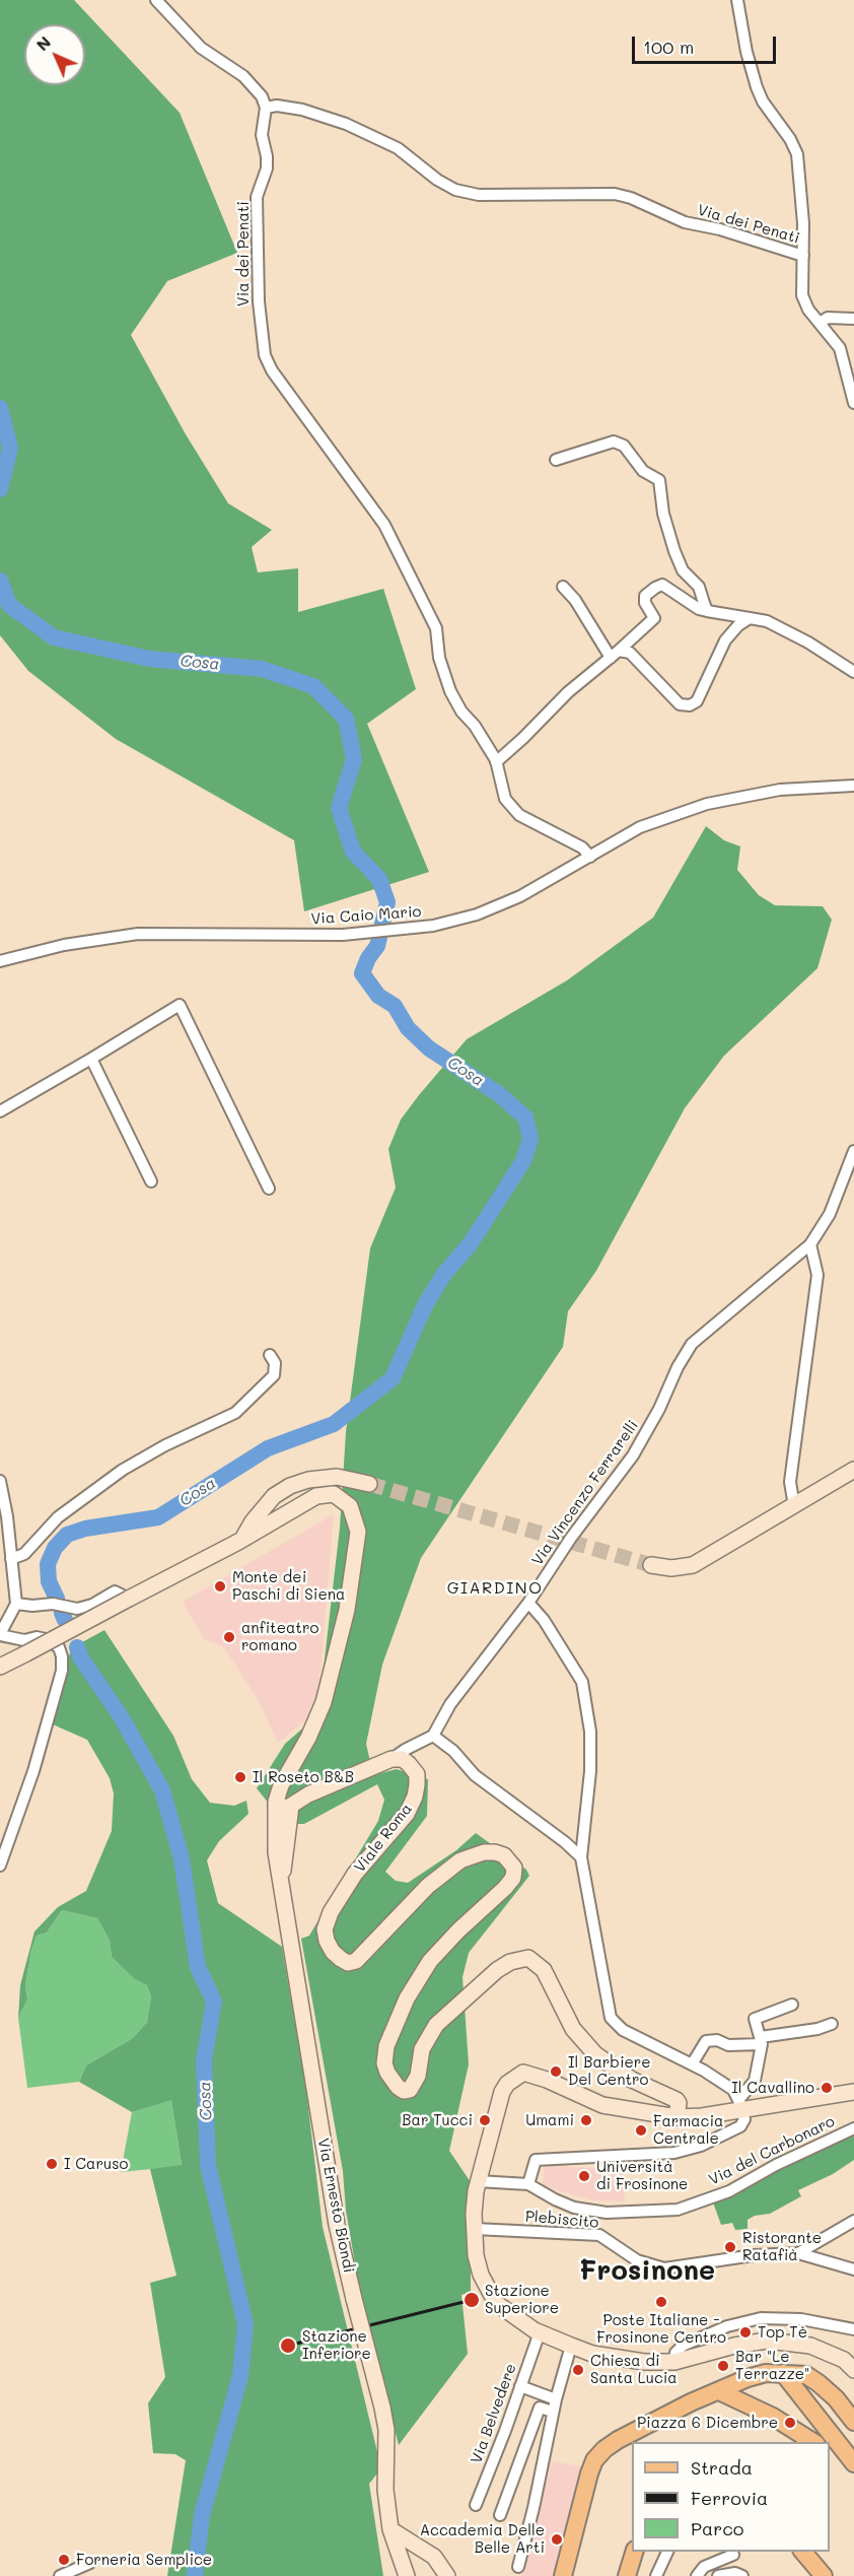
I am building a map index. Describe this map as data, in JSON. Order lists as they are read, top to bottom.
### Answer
{
  "streets": {
    "street": [
      "Via dei Penati",
      "Via Caio Mario",
      "Via Vincenzo Ferrarelli",
      "Viale Roma",
      "Via del Carbonaro",
      "Via Ernesto Biondi",
      "Plebiscito",
      "Via Belvedere"
    ]
  },
  "crossings": [
    ["Via dei Penati", "Via Caio Mario"]
  ],
  "districts": ["GIARDINO", "Frosinone"],
  "water": ["Cosa"],
  "places": [
    "Monte dei Paschi di Siena",
    "anfiteatro romano",
    "Il Roseto B&B",
    "Il Barbiere Del Centro",
    "Il Cavallino",
    "Bar Tucci",
    "Umami",
    "Farmacia Centrale",
    "I Caruso",
    "Università di Frosinone",
    "Ristorante Ratafià",
    "Stazione Superiore",
    "Poste Italiane - Frosinone Centro",
    "Top Tè",
    "Stazione Inferiore",
    "Bar \"Le Terrazze\"",
    "Chiesa di Santa Lucia",
    "Piazza 6 Dicembre",
    "Accademia Delle Belle Arti",
    "Forneria Semplice"
  ],
  "legend": ["Strada", "Ferrovia", "Parco"],
  "scale_bar": "100 m",
  "north": "top left"
}
